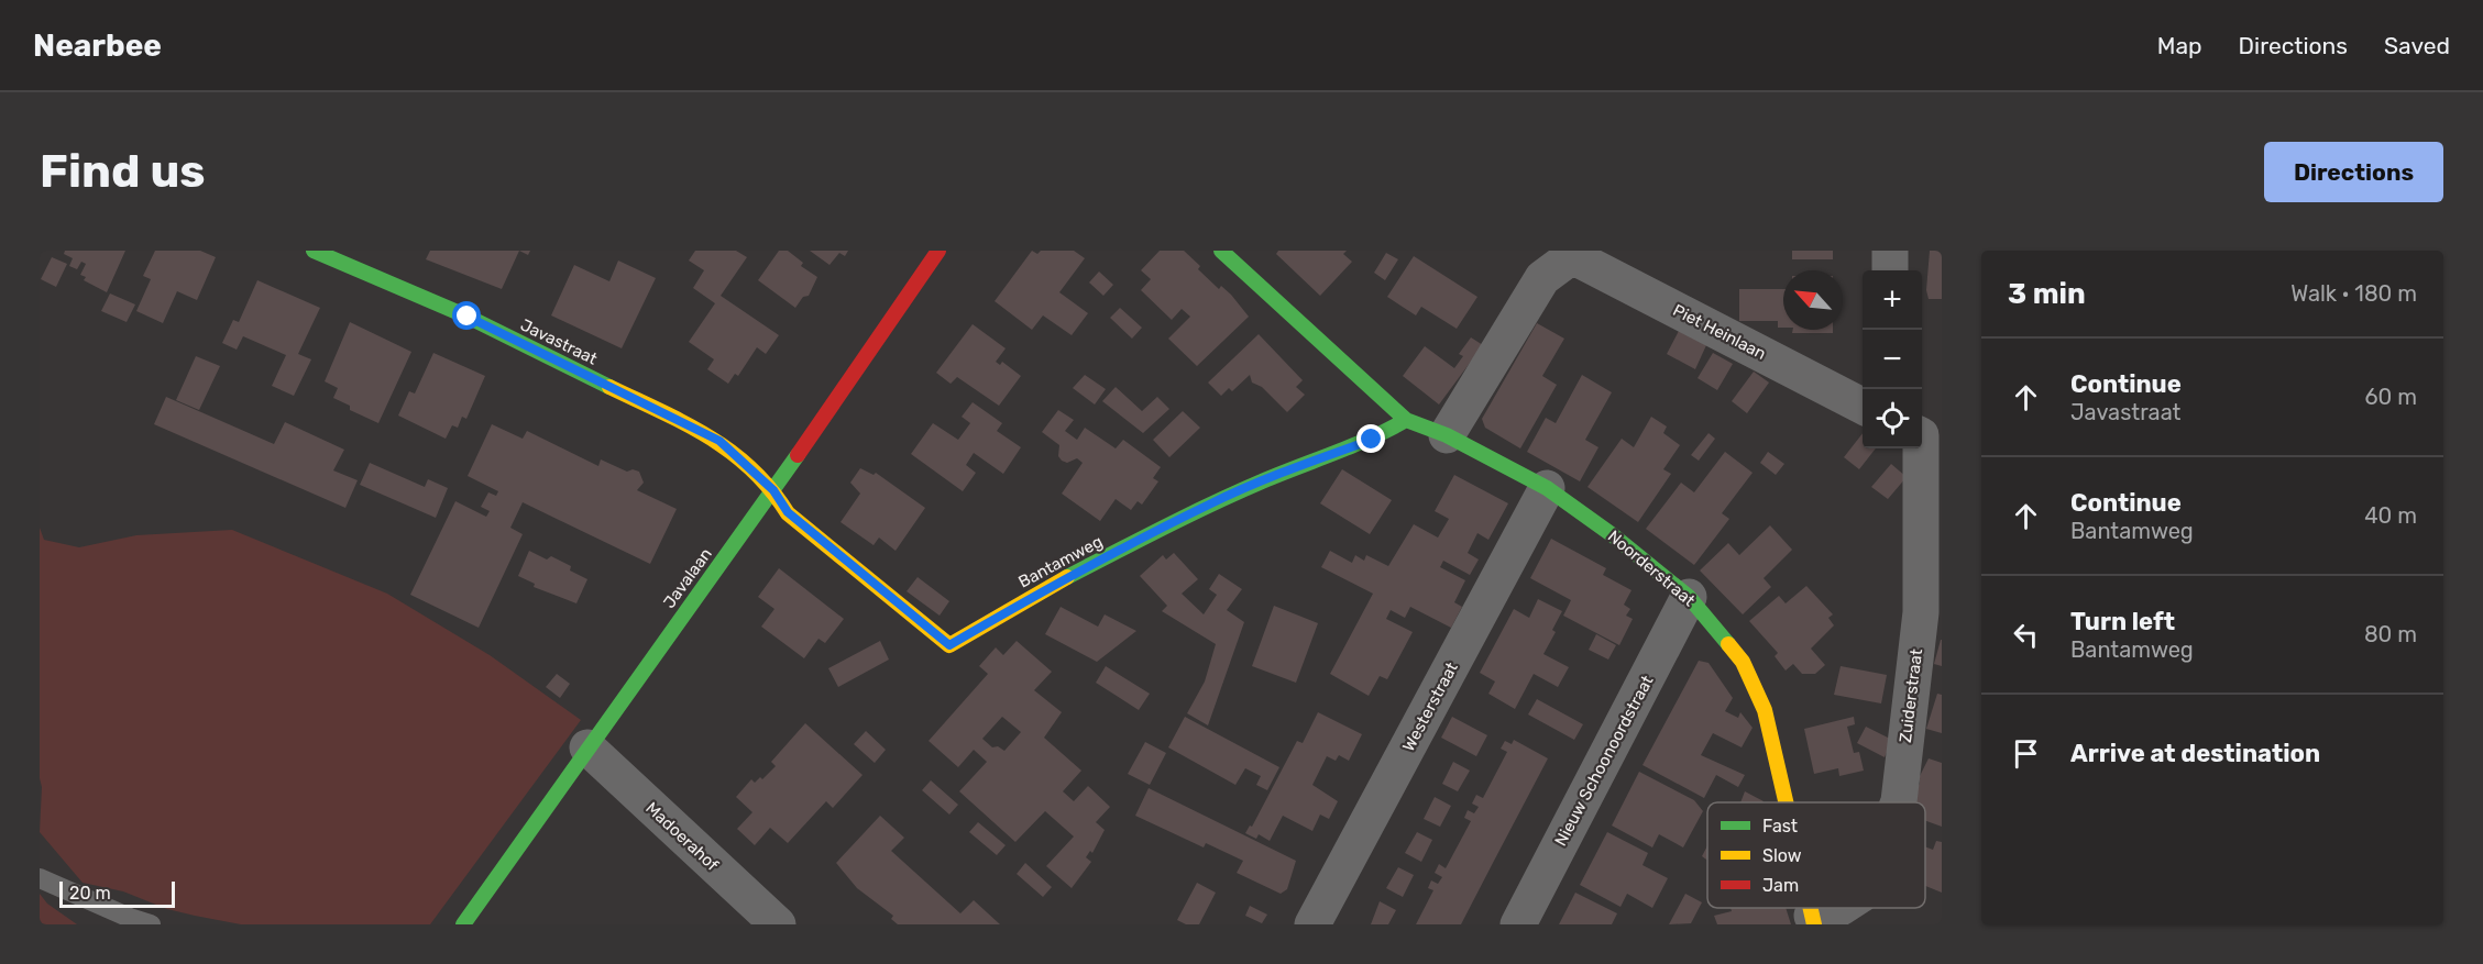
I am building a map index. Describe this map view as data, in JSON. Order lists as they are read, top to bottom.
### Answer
{
  "streets": {
    "street": [
      "Piet Heinlaan",
      "Javastraat",
      "Bantamweg",
      "Noorderstraat",
      "Javalaan",
      "Zuiderstraat",
      "Westerstraat",
      "Nieuw Schoonoordstraat",
      "Madoerahof"
    ]
  },
  "crossings": [
    ["Piet Heinlaan", "Noorderstraat"],
    ["Javastraat", "Bantamweg"],
    ["Javastraat", "Javalaan"],
    ["Bantamweg", "Noorderstraat"],
    ["Bantamweg", "Javalaan"],
    ["Noorderstraat", "Westerstraat"],
    ["Noorderstraat", "Nieuw Schoonoordstraat"],
    ["Javalaan", "Madoerahof"]
  ],
  "legend": ["Fast", "Slow", "Jam"],
  "scale_bar": "20 m",
  "north": "top left",
  "page": {
    "header": "Nearbee",
    "nav": ["Map", "Directions", "Saved"],
    "buttons": "Directions",
    "title": "Find us",
    "heading": ["3 min", "Walk · 180 m"],
    "map_buttons": ["+", "−"],
    "list": [
      ["Continue", "Javastraat", "60 m"],
      ["Continue", "Bantamweg", "40 m"],
      ["Turn left", "Bantamweg", "80 m"],
      "Arrive at destination"
    ],
    "scale": "20 m"
  }
}
